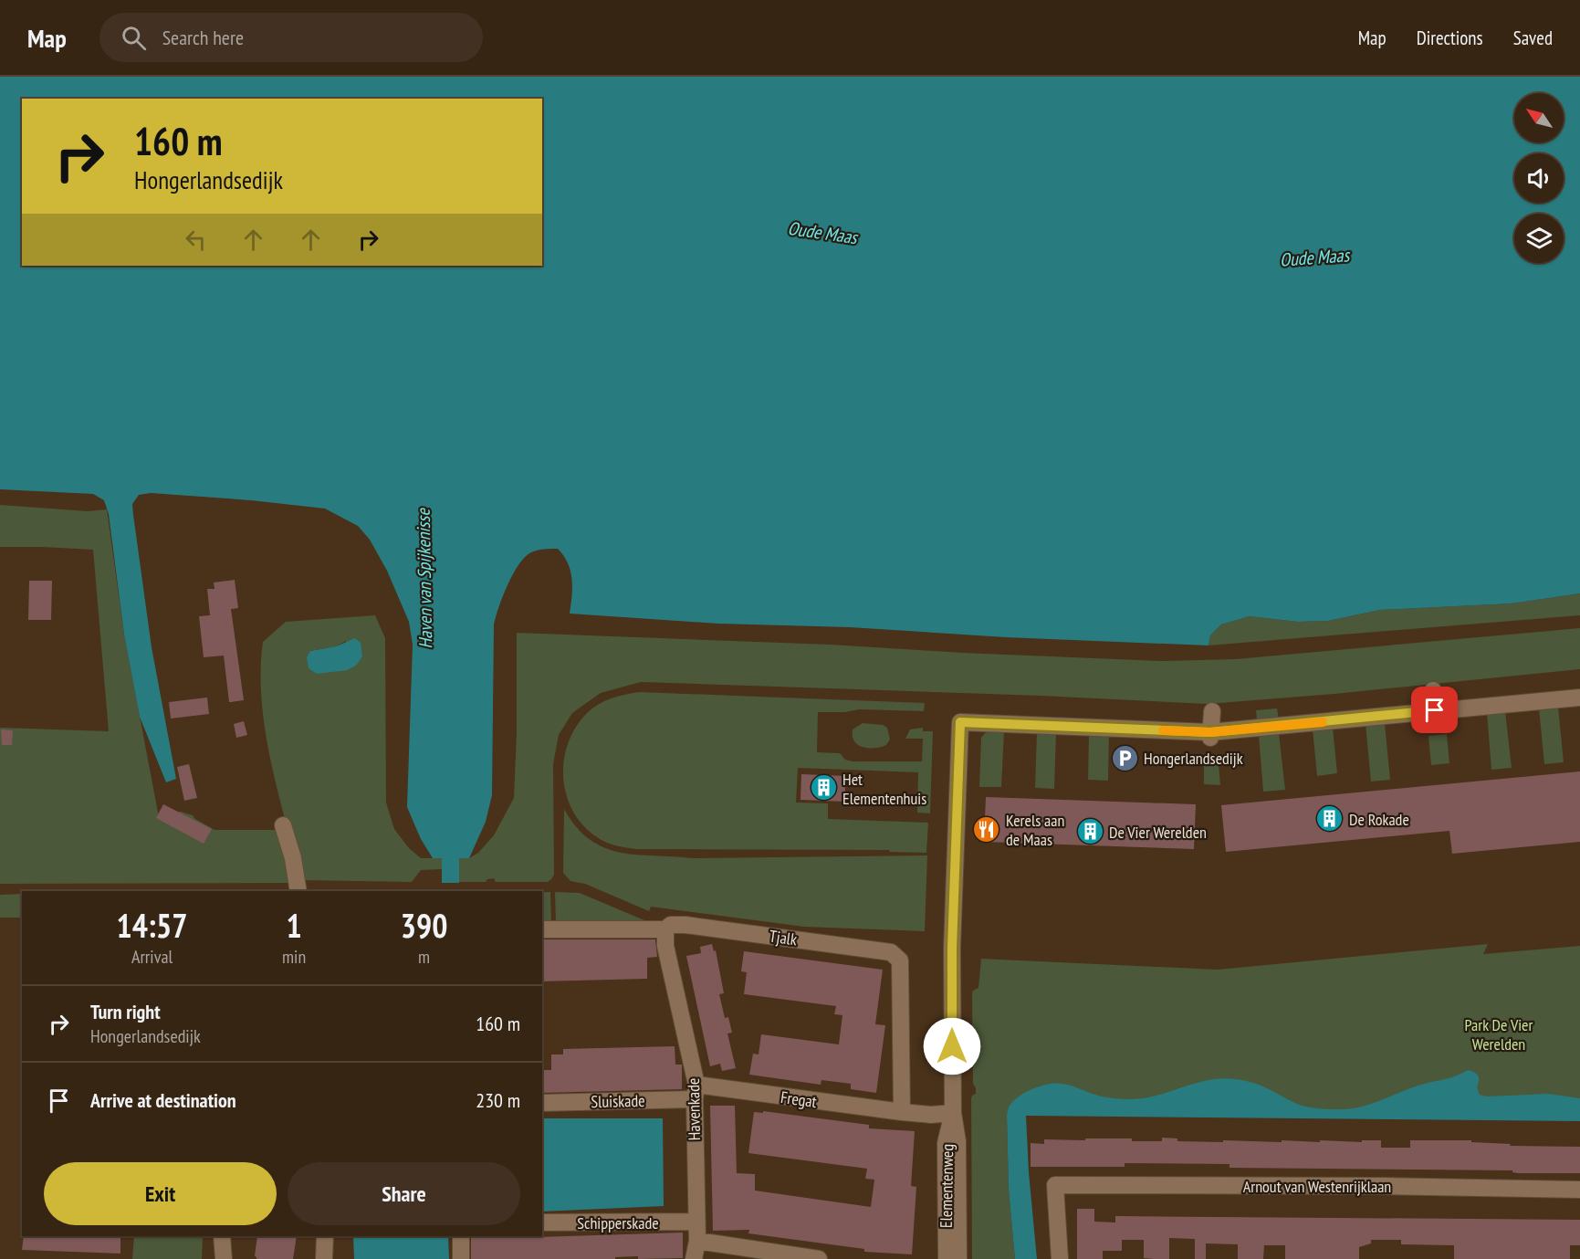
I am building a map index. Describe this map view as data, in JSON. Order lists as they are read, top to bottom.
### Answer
{
  "streets": {
    "street": [
      "Tjalk",
      "Fregat",
      "Sluiskade",
      "Havenkade",
      "Elementenweg",
      "Arnout van Westenrijklaan",
      "Schipperskade"
    ]
  },
  "crossings": [
    ["Tjalk", "Fregat"],
    ["Tjalk", "Havenkade"],
    ["Fregat", "Sluiskade"],
    ["Fregat", "Havenkade"],
    ["Fregat", "Elementenweg"],
    ["Sluiskade", "Havenkade"],
    ["Havenkade", "Schipperskade"]
  ],
  "water": ["Oude Maas", "Haven van Spijkenisse"],
  "parks": ["Park De Vier Werelden"],
  "places": {
    "parking": ["Hongerlandsedijk"],
    "building": ["Het Elementenhuis", "De Rokade", "De Vier Werelden"],
    "restaurant": ["Kerels aan de Maas"]
  },
  "north": "top left",
  "page": {
    "header": "Map",
    "search": "Search here",
    "nav": ["Map", "Directions", "Saved"],
    "turn": ["160 m", "Hongerlandsedijk"],
    "eta": [
      "14:57",
      "Arrival",
      "1",
      "min",
      "390",
      "m"
    ],
    "list": [
      {
        "name": "Turn right",
        "note": "Hongerlandsedijk",
        "value": "160 m"
      },
      {
        "name": "Arrive at destination",
        "value": "230 m"
      }
    ],
    "buttons": ["Exit", "Share"]
  }
}
